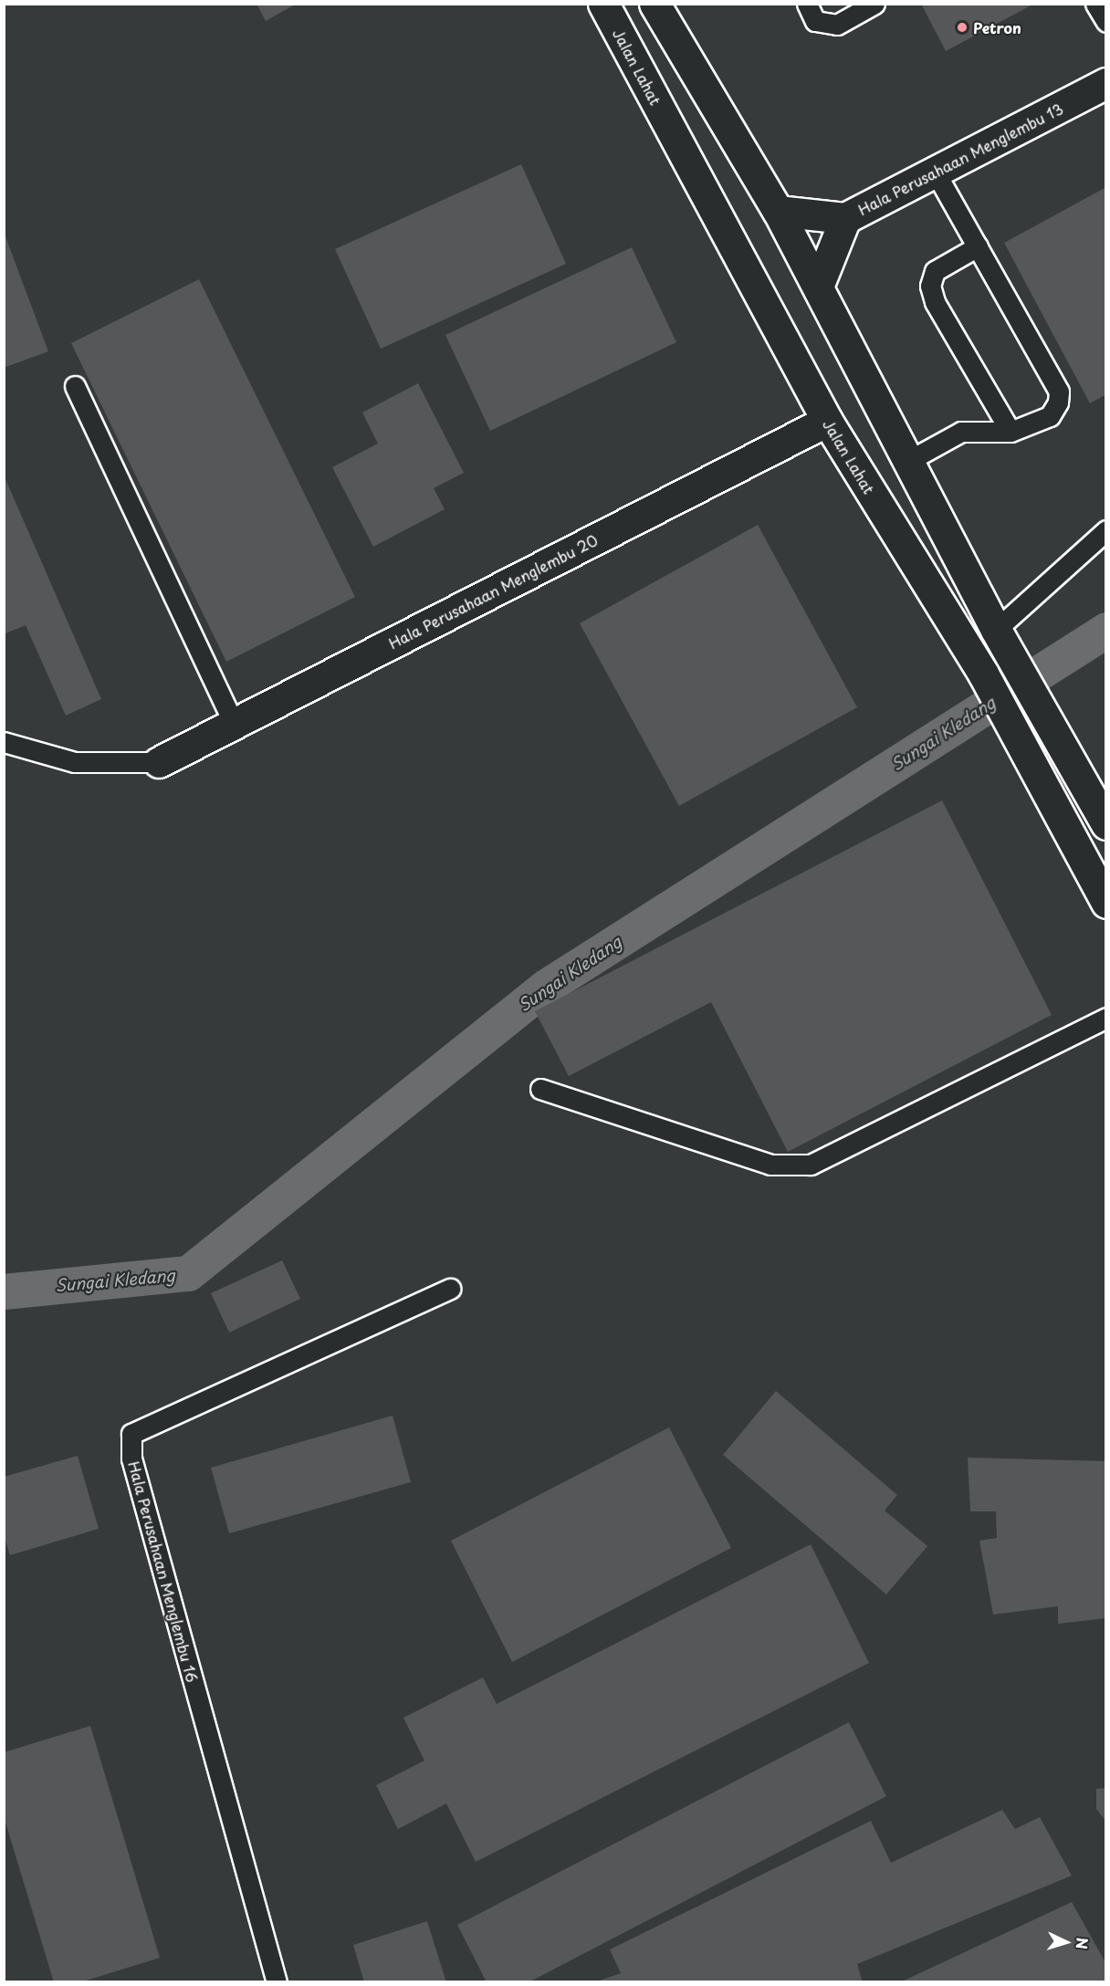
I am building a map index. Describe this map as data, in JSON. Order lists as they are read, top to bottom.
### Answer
{
  "streets": {
    "main road": ["Jalan Lahat", "Hala Perusahaan Menglembu 13", "Hala Perusahaan Menglembu 20"],
    "lane": ["Hala Perusahaan Menglembu 16"]
  },
  "crossings": [
    ["Jalan Lahat", "Hala Perusahaan Menglembu 20"]
  ],
  "water": ["Sungai Kledang"],
  "places": ["Petron"],
  "north": "right"
}
